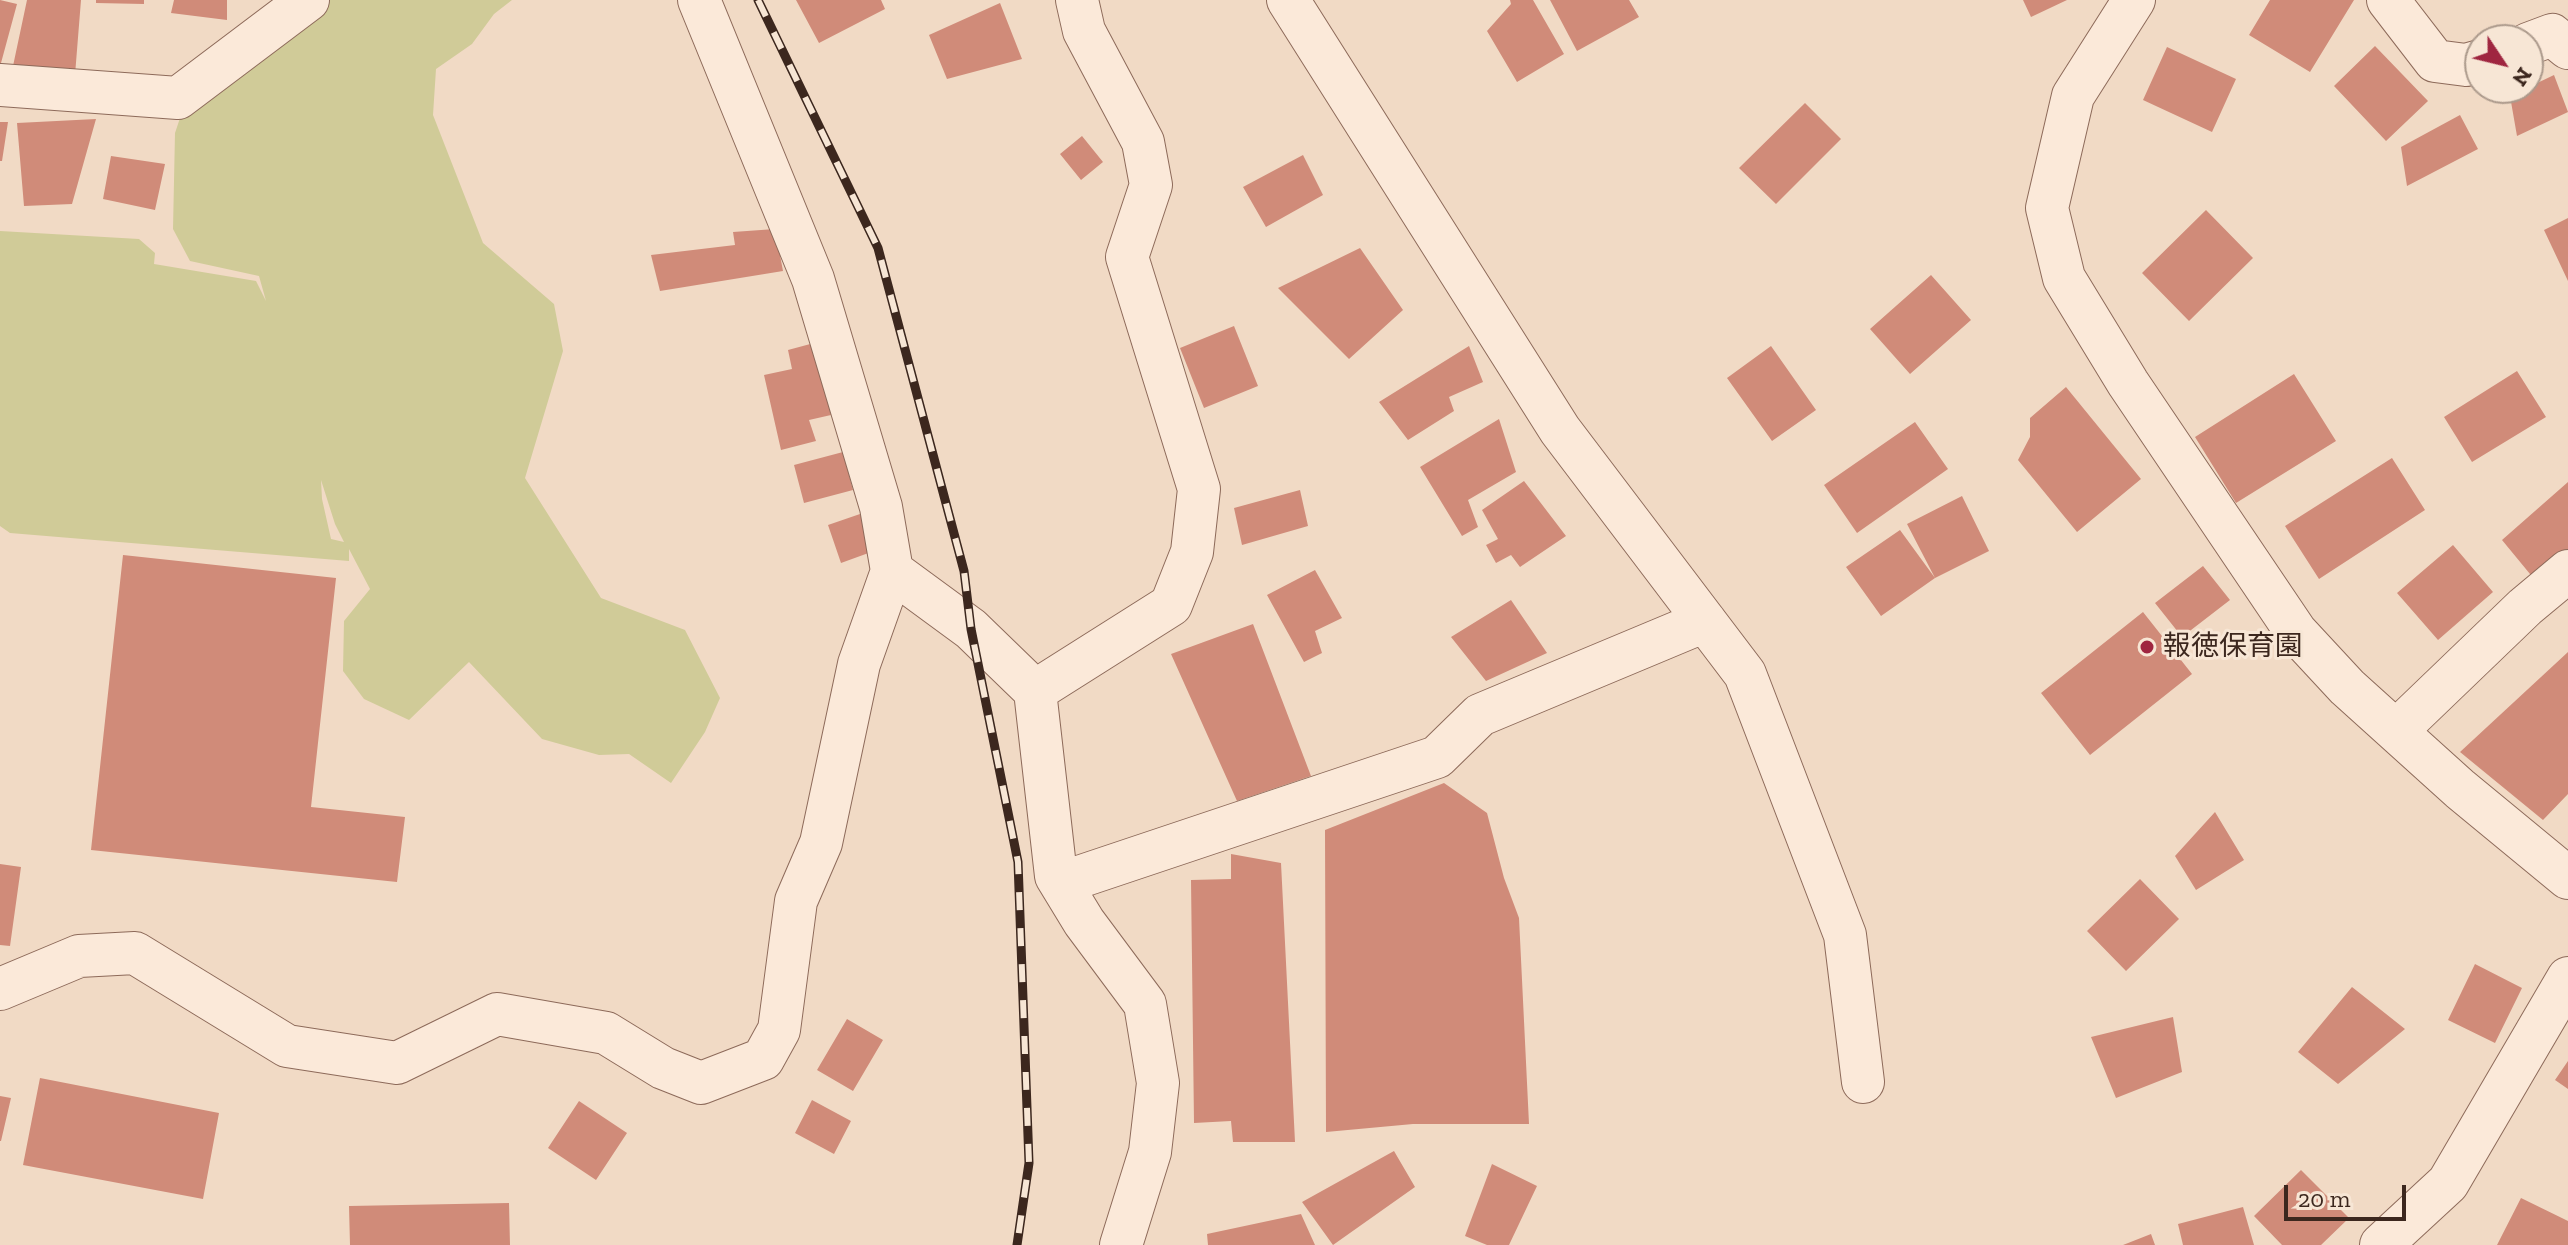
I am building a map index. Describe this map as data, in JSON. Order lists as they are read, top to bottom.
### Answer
{
  "places": ["報徳保育園"],
  "scale_bar": "20 m",
  "north": "bottom right"
}
